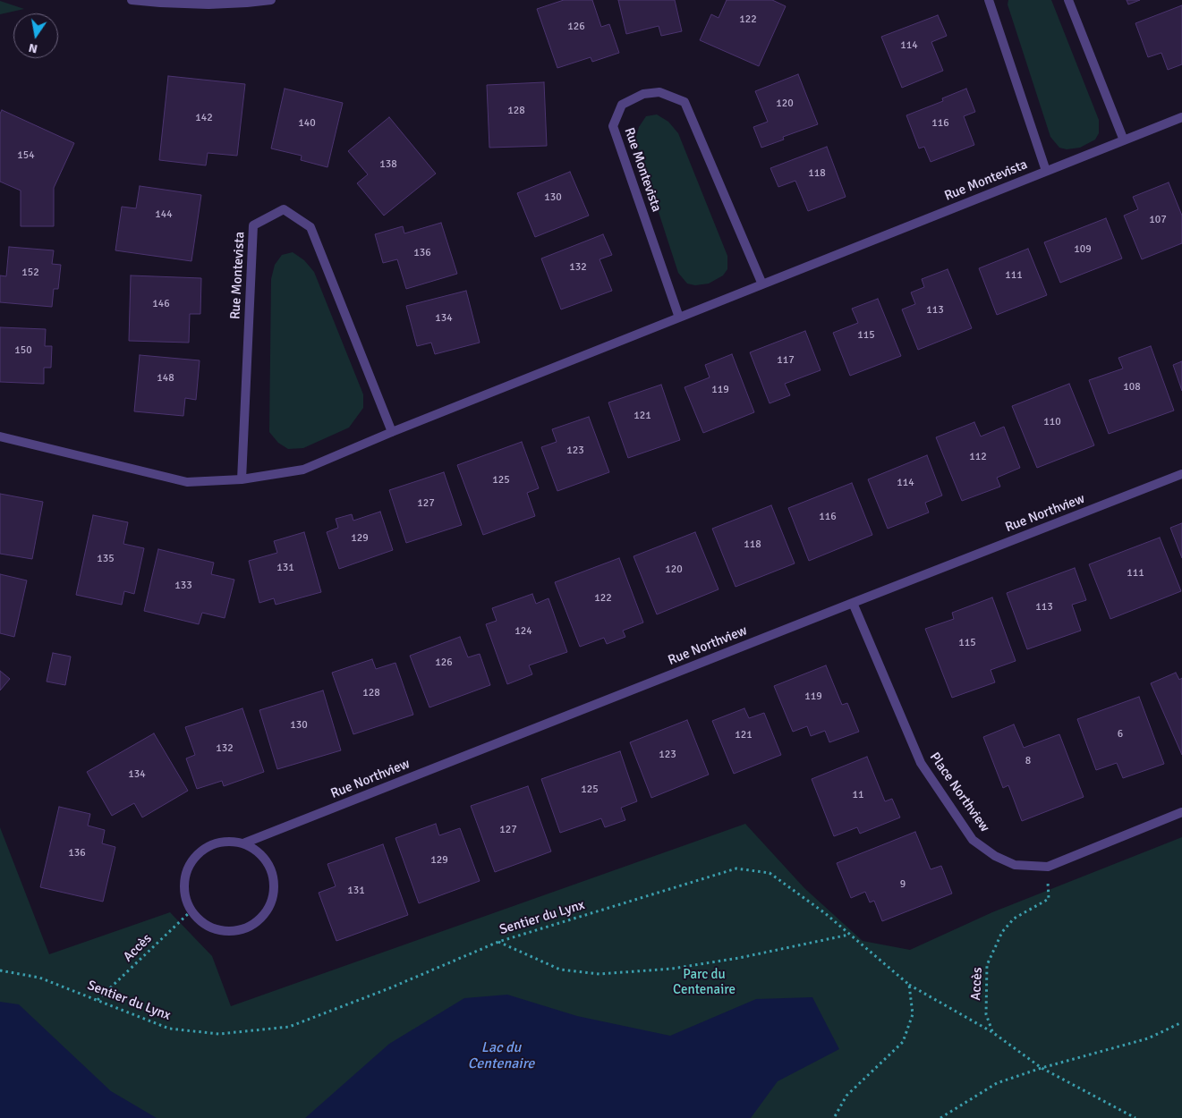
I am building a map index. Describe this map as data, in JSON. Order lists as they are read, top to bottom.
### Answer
{
  "streets": {
    "street": ["Rue Montevista", "Rue Northview", "Place Northview"],
    "path": ["Sentier du Lynx", "Accès"]
  },
  "crossings": [
    ["Rue Northview", "Place Northview"],
    ["Rue Northview", "Accès"],
    ["Place Northview", "Accès"],
    ["Sentier du Lynx", "Accès"]
  ],
  "water": ["Lac du Centenaire"],
  "parks": ["Parc du Centenaire"],
  "house_numbers": [
    "122",
    "126",
    "114",
    "120",
    "128",
    "142",
    "140",
    "116",
    "154",
    "138",
    "118",
    "130",
    "144",
    "107",
    "109",
    "136",
    "132",
    "152",
    "111",
    "146",
    "113",
    "134",
    "115",
    "150",
    "117",
    "148",
    "108",
    "119",
    "121",
    "110",
    "123",
    "112",
    "125",
    "114",
    "127",
    "116",
    "129",
    "118",
    "135",
    "131",
    "120",
    "111",
    "133",
    "122",
    "113",
    "124",
    "115",
    "126",
    "128",
    "119",
    "130",
    "6",
    "121",
    "132",
    "123",
    "8",
    "134",
    "125",
    "11",
    "127",
    "136",
    "129",
    "9",
    "131"
  ],
  "north": "bottom"
}
